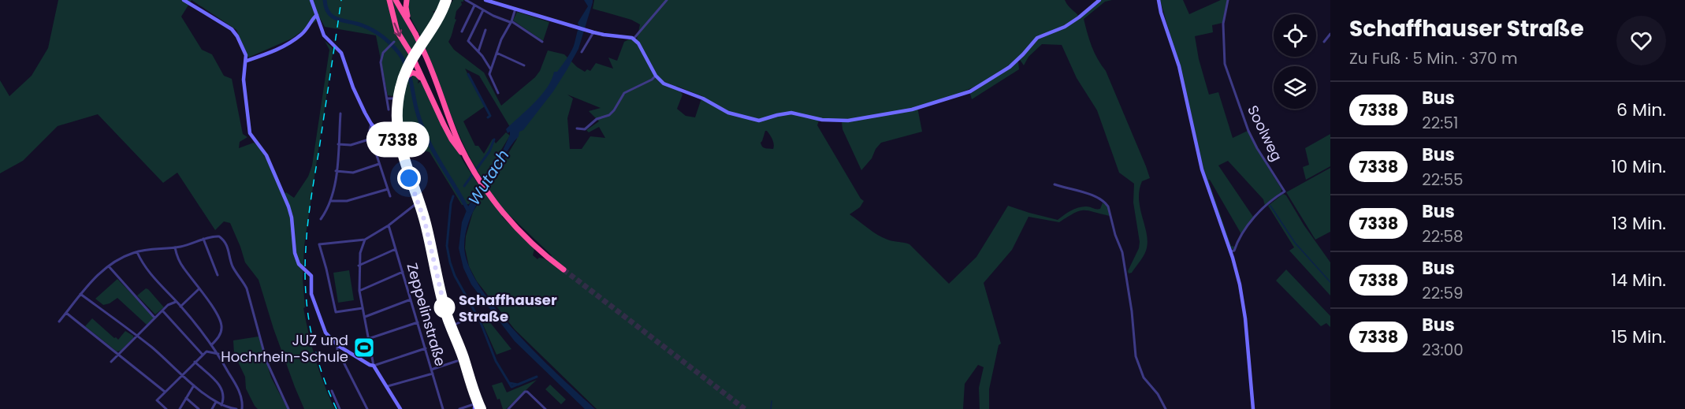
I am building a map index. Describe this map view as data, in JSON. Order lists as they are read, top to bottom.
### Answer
{
  "streets": {
    "street": ["Soolweg", "Zeppelinstraße"]
  },
  "water": ["Wutach"],
  "places": {
    "other": ["Schaffhauser Straße"],
    "sports": ["JUZ und Hochrhein-Schule"]
  },
  "lines": ["bus line 7338"],
  "page": {
    "on_map": "7338",
    "heading": ["Schaffhauser Straße", "Zu Fuß · 5 Min. · 370 m"],
    "list": [
      {
        "mark": "7338",
        "name": "Bus",
        "note": "22:51",
        "value": "6 Min."
      },
      {
        "mark": "7338",
        "name": "Bus",
        "note": "22:55",
        "value": "10 Min."
      },
      {
        "mark": "7338",
        "name": "Bus",
        "note": "22:58",
        "value": "13 Min."
      },
      {
        "mark": "7338",
        "name": "Bus",
        "note": "22:59",
        "value": "14 Min."
      },
      {
        "mark": "7338",
        "name": "Bus",
        "note": "23:00",
        "value": "15 Min."
      }
    ]
  }
}
